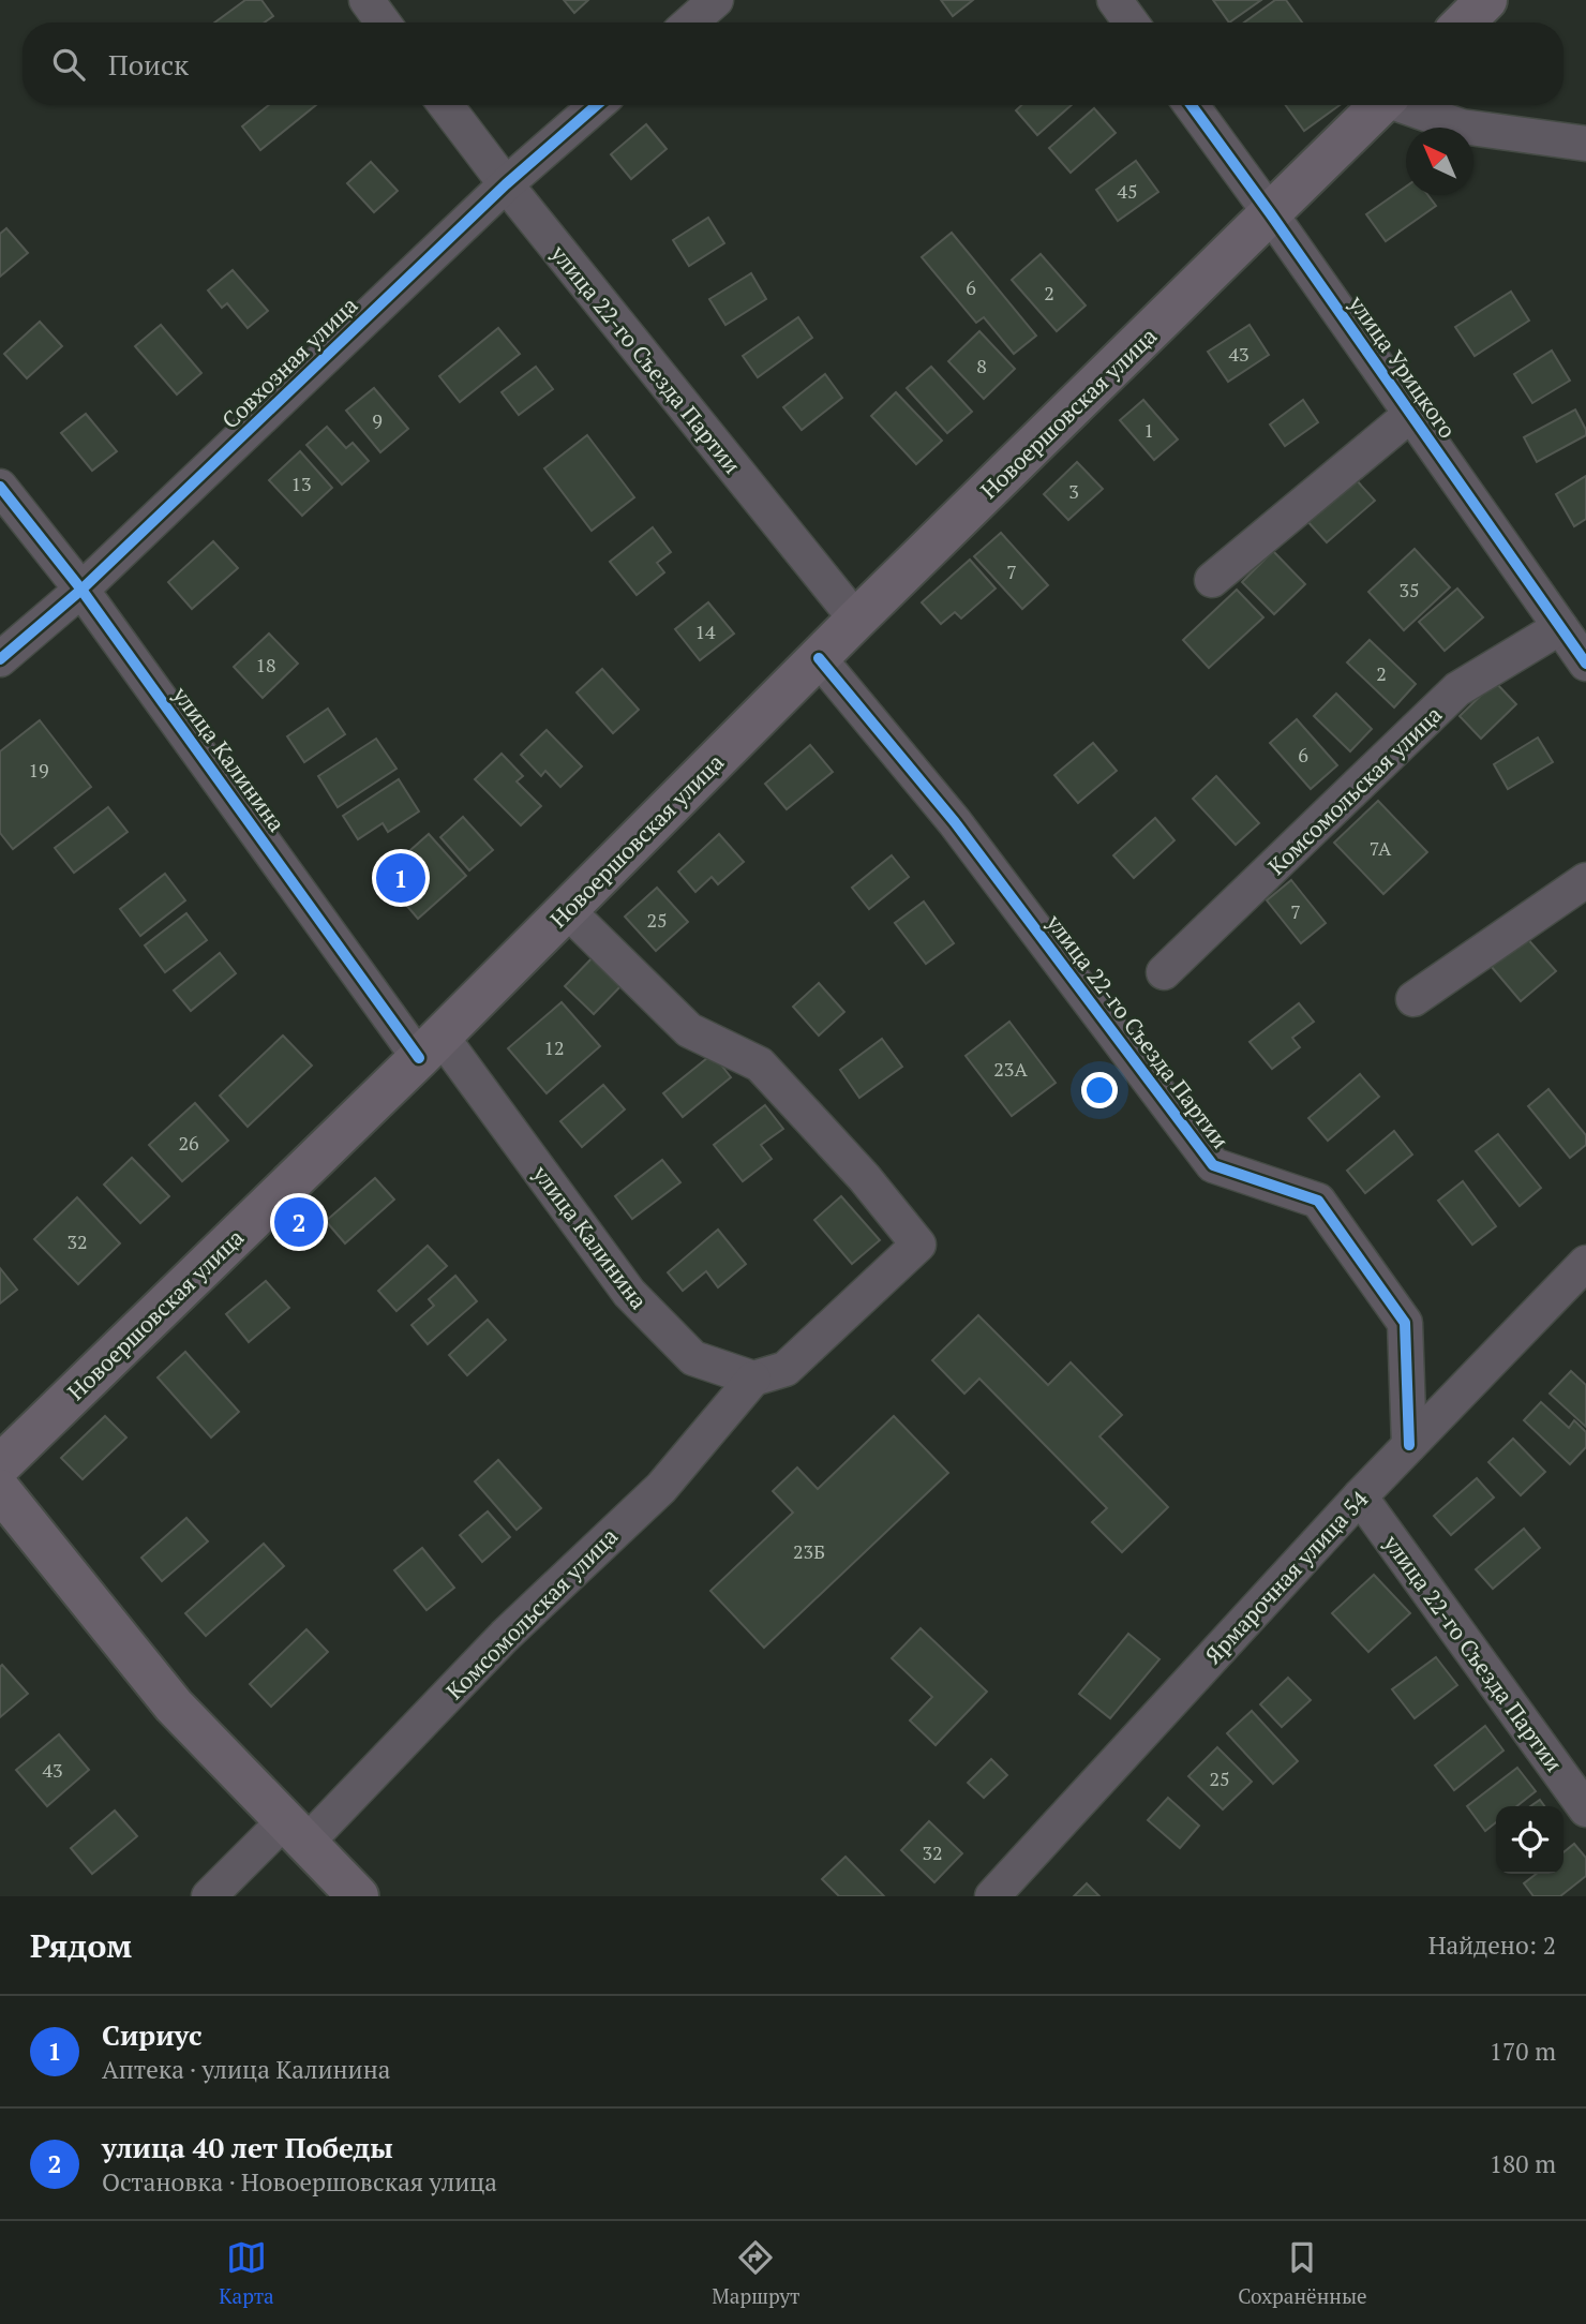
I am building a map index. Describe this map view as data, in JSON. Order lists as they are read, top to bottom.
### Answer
{
  "streets": {
    "main road": ["Новоершовская улица"],
    "street": [
      "улица 22-го Съезда Партии",
      "Совхозная улица",
      "улица Урицкого",
      "улица Калинина",
      "Комсомольская улица",
      "Ярмарочная улица 54"
    ]
  },
  "crossings": [
    ["улица 22-го Съезда Партии", "Совхозная улица"],
    ["улица 22-го Съезда Партии", "Новоершовская улица"],
    ["улица 22-го Съезда Партии", "Ярмарочная улица 54"],
    ["Совхозная улица", "улица Калинина"],
    ["улица Урицкого", "Новоершовская улица"],
    ["улица Урицкого", "Комсомольская улица"],
    ["Новоершовская улица", "улица Калинина"],
    ["улица Калинина", "Комсомольская улица"]
  ],
  "house_numbers": [
    "45",
    "6",
    "2",
    "43",
    "8",
    "9",
    "1",
    "13",
    "3",
    "7",
    "35",
    "14",
    "18",
    "2",
    "6",
    "19",
    "7А",
    "7",
    "25",
    "12",
    "23А",
    "26",
    "32",
    "23Б",
    "43",
    "25",
    "32"
  ],
  "north": "top left",
  "page": {
    "search": "Поиск",
    "pins": ["1", "2"],
    "heading": ["Рядом", "Найдено: 2"],
    "list": [
      {
        "mark": "1",
        "name": "Сириус",
        "note": "Аптека · улица Калинина",
        "value": "170 m"
      },
      {
        "mark": "2",
        "name": "улица 40 лет Победы",
        "note": "Остановка · Новоершовская улица",
        "value": "180 m"
      }
    ],
    "nav": ["Карта", "Маршрут", "Сохранённые"]
  }
}
